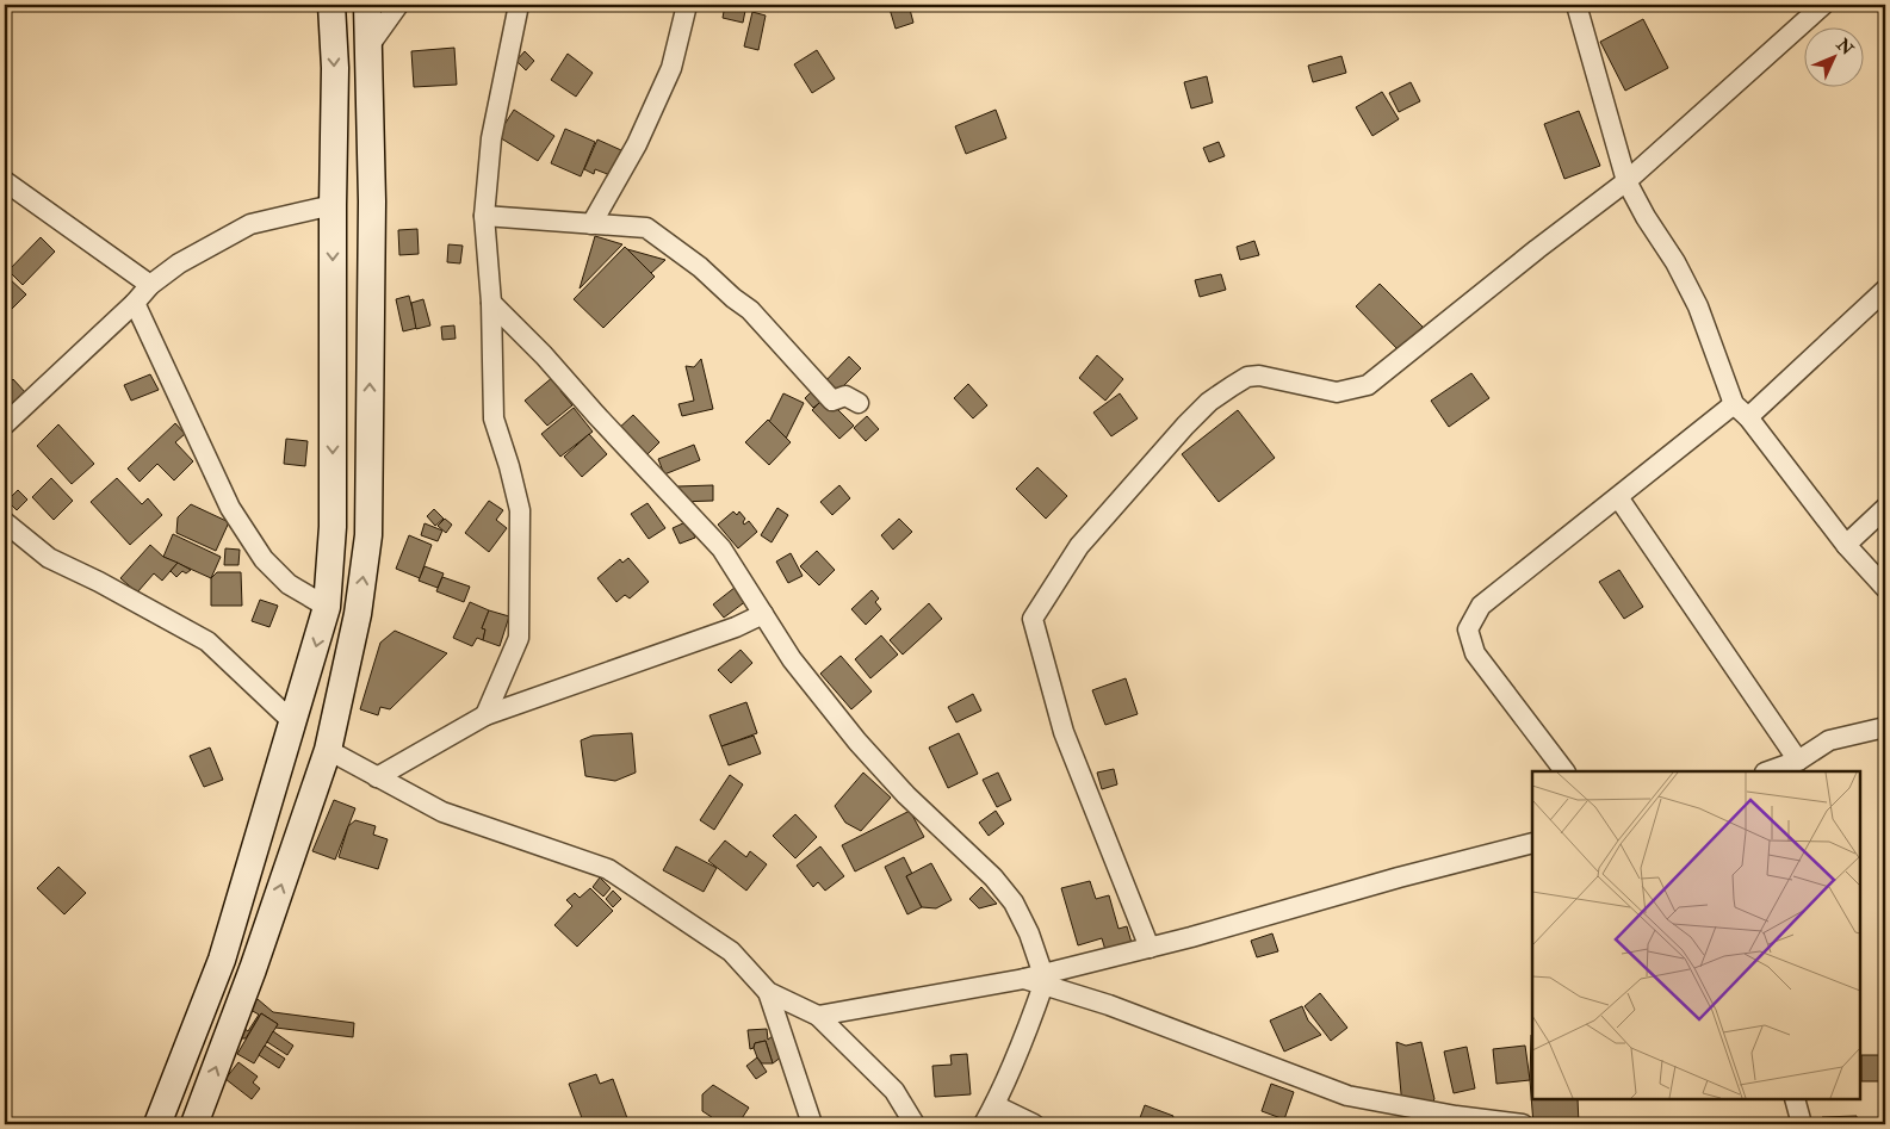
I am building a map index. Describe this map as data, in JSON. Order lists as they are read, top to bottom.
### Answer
{
  "north": "top right"
}
